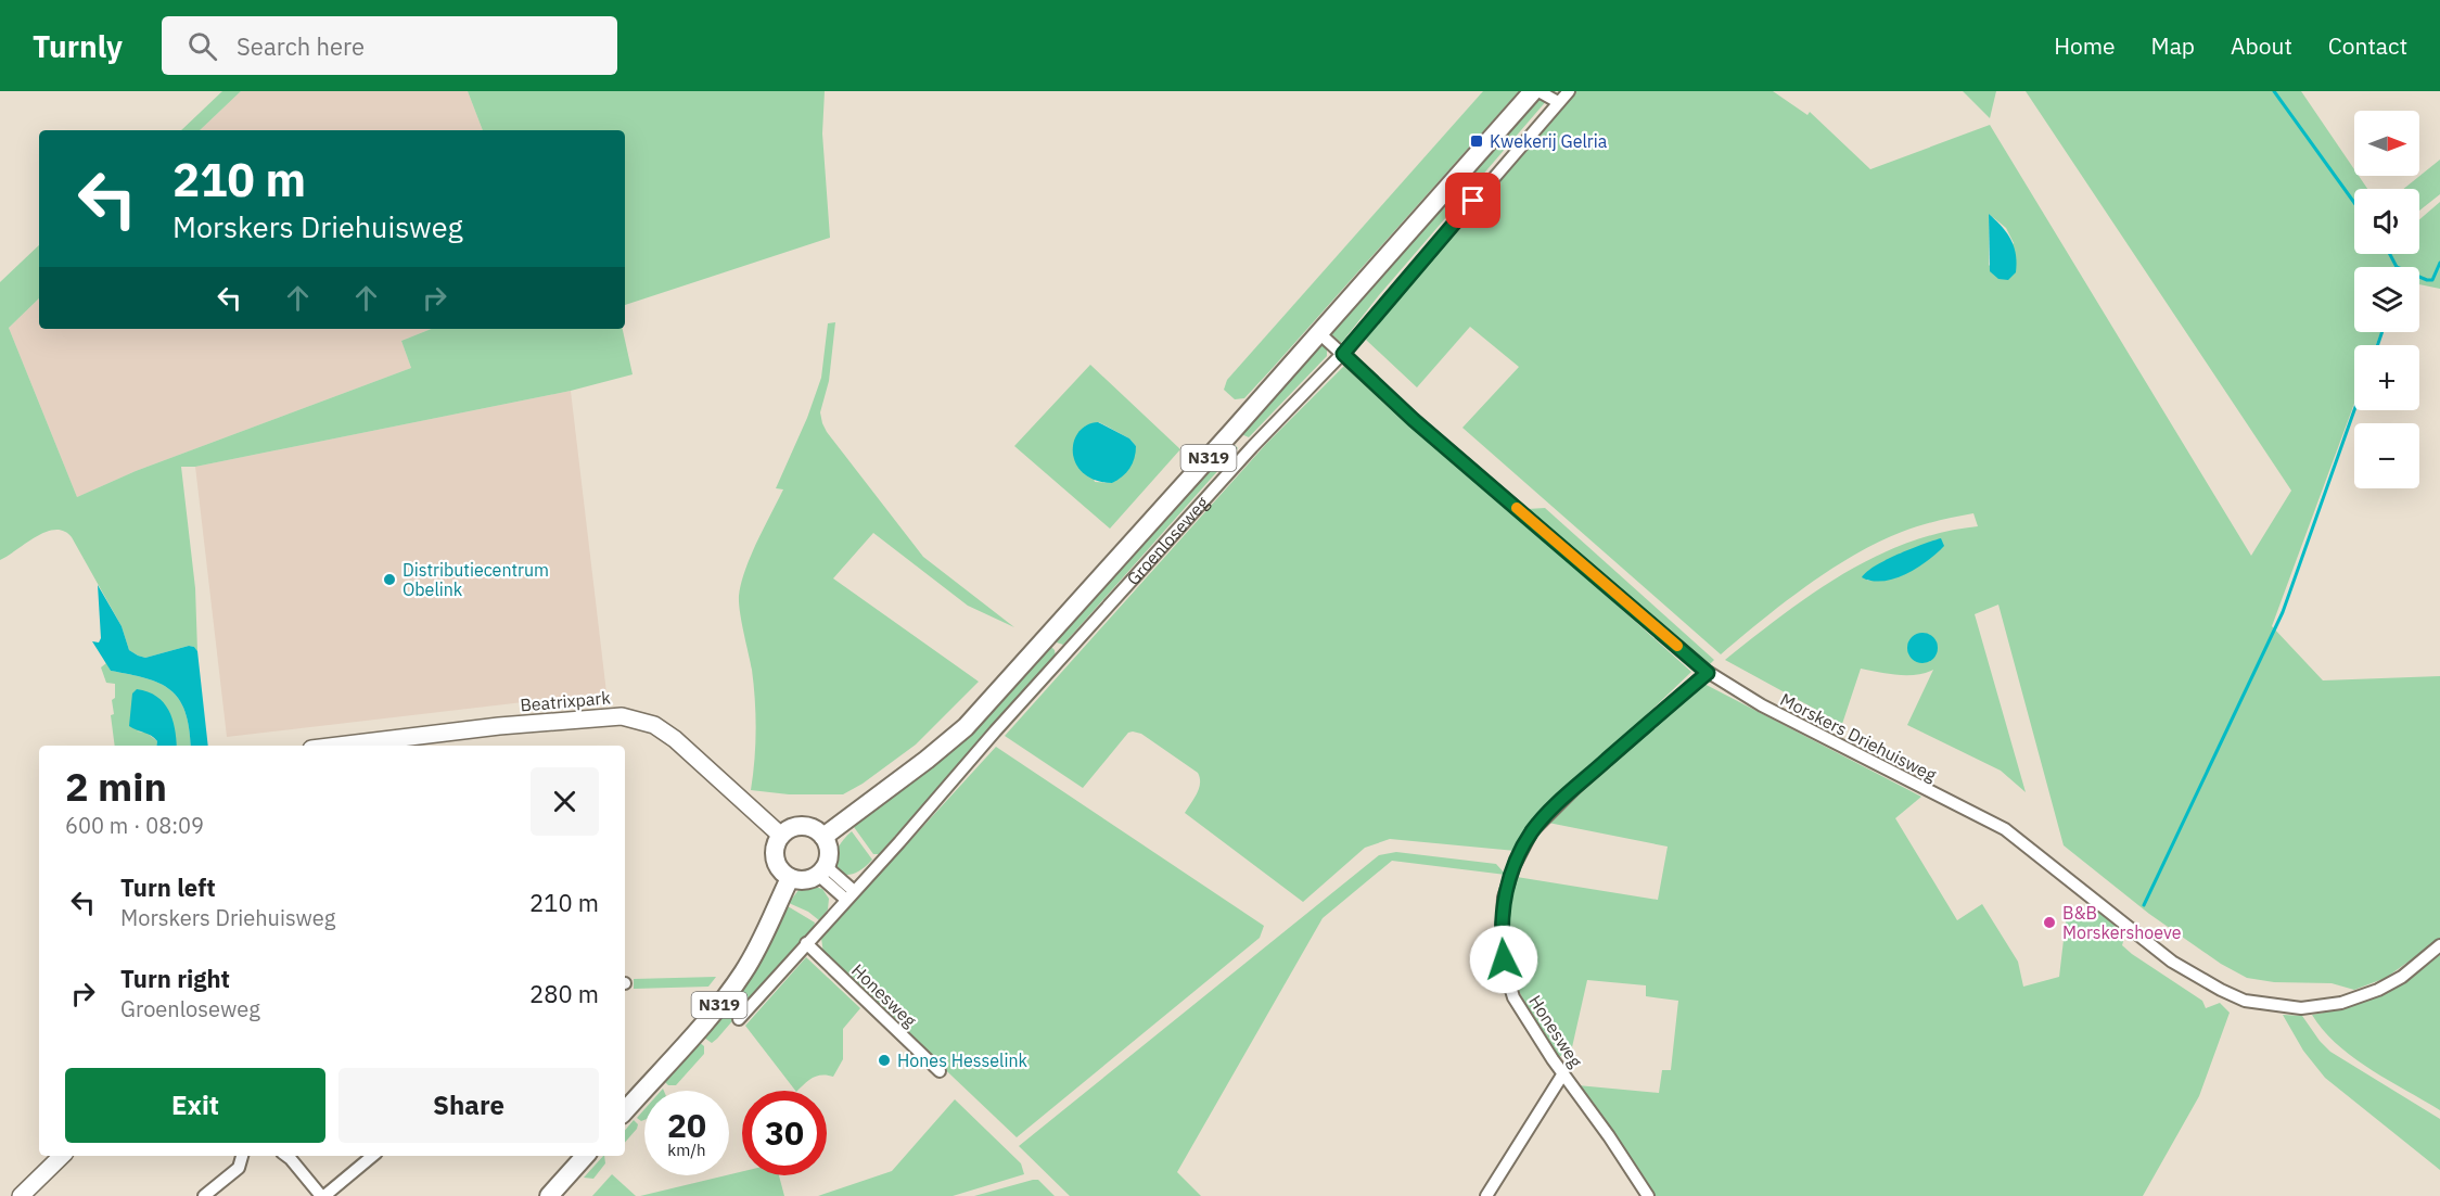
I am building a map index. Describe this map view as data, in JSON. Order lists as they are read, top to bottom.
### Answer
{
  "streets": {
    "main road": ["N319", "Groenloseweg"],
    "street": ["Beatrixpark", "Morskers Driehuisweg", "Honesweg"]
  },
  "crossings": [
    ["N319", "Groenloseweg"],
    ["N319", "Beatrixpark"],
    ["Groenloseweg", "Beatrixpark"],
    ["Groenloseweg", "Morskers Driehuisweg"],
    ["Groenloseweg", "Honesweg"],
    ["Morskers Driehuisweg", "Honesweg"]
  ],
  "places": {
    "transit": ["Kwekerij Gelria"],
    "other": ["Distributiecentrum Obelink", "B&B Morskershoeve", "Hones Hesselink"]
  },
  "north": "right",
  "page": {
    "header": "Turnly",
    "search": "Search here",
    "nav": [
      "Home",
      "Map",
      "About",
      "Contact"
    ],
    "map_buttons": ["+", "−"],
    "turn": ["210 m", "Morskers Driehuisweg"],
    "heading": ["2 min", "600 m · 08:09"],
    "list": [
      {
        "name": "Turn left",
        "note": "Morskers Driehuisweg",
        "value": "210 m"
      },
      {
        "name": "Turn right",
        "note": "Groenloseweg",
        "value": "280 m"
      }
    ],
    "buttons": ["Exit", "Share"],
    "speed": "20 km/h",
    "limit": "30"
  }
}
